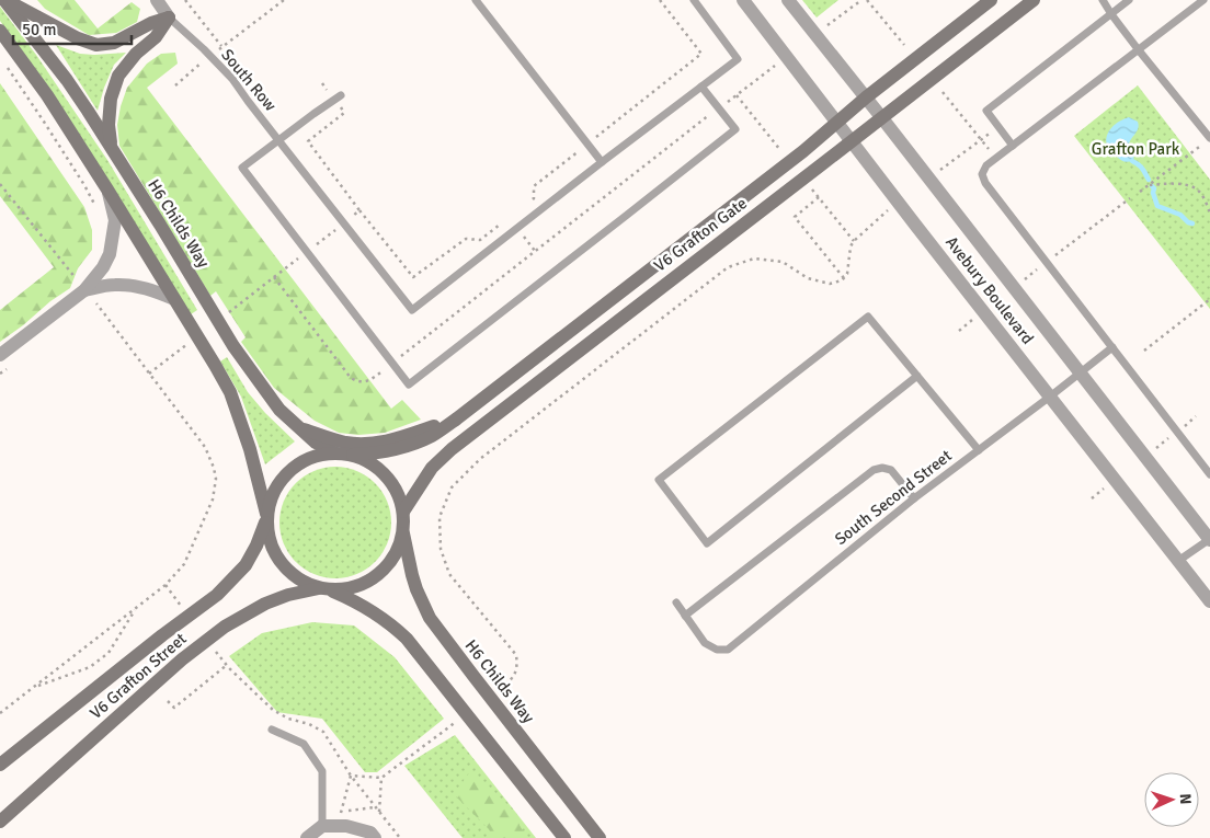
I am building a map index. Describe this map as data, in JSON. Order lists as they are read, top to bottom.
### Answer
{
  "streets": {
    "street": [
      "H6 Childs Way",
      "V6 Grafton Gate",
      "Avebury Boulevard",
      "V6 Grafton Street"
    ],
    "lane": ["South Row", "South Second Street"]
  },
  "crossings": [
    ["H6 Childs Way", "V6 Grafton Gate"],
    ["H6 Childs Way", "V6 Grafton Street"],
    ["V6 Grafton Gate", "Avebury Boulevard"],
    ["V6 Grafton Gate", "V6 Grafton Street"],
    ["Avebury Boulevard", "South Second Street"]
  ],
  "parks": ["Grafton Park"],
  "scale_bar": "50 m",
  "north": "right"
}
